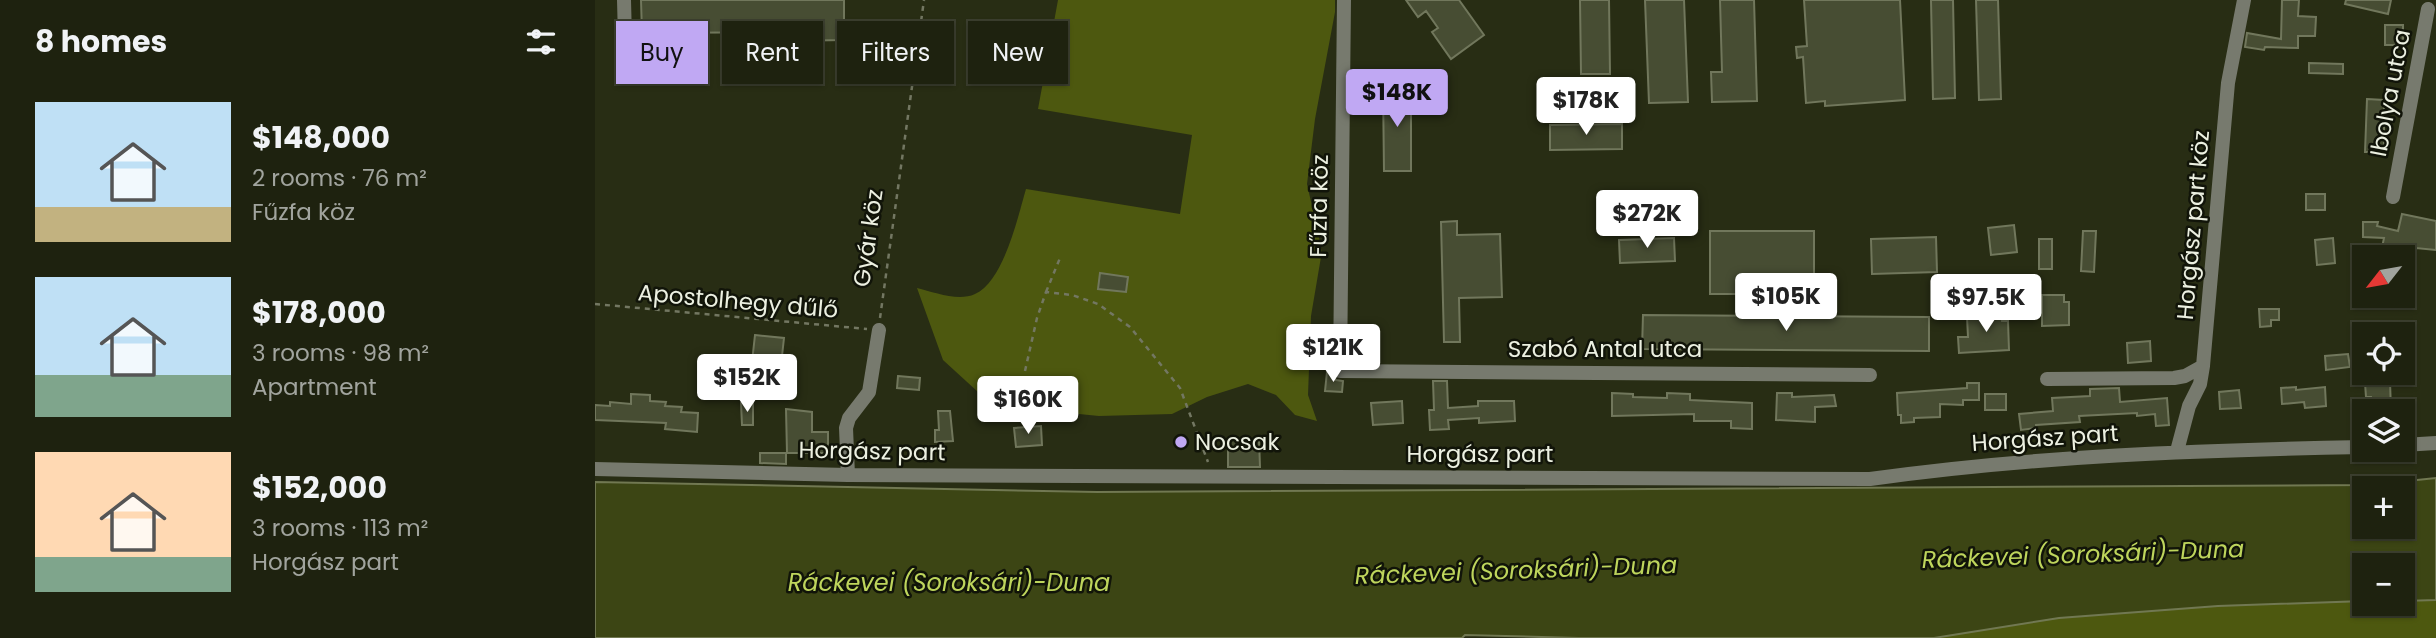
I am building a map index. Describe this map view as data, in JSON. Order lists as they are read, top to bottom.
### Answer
{
  "streets": {
    "street": [
      "Ibolya utca",
      "Fűzfa köz",
      "Horgász part köz",
      "Szabó Antal utca",
      "Horgász part"
    ],
    "path": ["Gyár köz", "Apostolhegy dűlő"]
  },
  "crossings": [
    ["Fűzfa köz", "Szabó Antal utca"],
    ["Horgász part köz", "Horgász part"],
    ["Gyár köz", "Apostolhegy dűlő"]
  ],
  "water": ["Ráckevei (Soroksári)-Duna"],
  "places": ["Nocsak"],
  "north": "bottom left",
  "page": {
    "heading": "8 homes",
    "chip": [
      "Buy",
      "Rent",
      "Filters",
      "New"
    ],
    "price": [
      "$148K",
      "$178K",
      "$272K",
      "$105K",
      "$97.5K",
      "$121K",
      "$152K",
      "$160K"
    ],
    "list": [
      {
        "name": "$148,000",
        "note": "2 rooms · 76 m² · Fűzfa köz"
      },
      {
        "name": "$178,000",
        "note": "3 rooms · 98 m² · Apartment"
      },
      {
        "name": "$152,000",
        "note": "3 rooms · 113 m² · Horgász part"
      }
    ],
    "map_buttons": ["+", "−"]
  }
}
